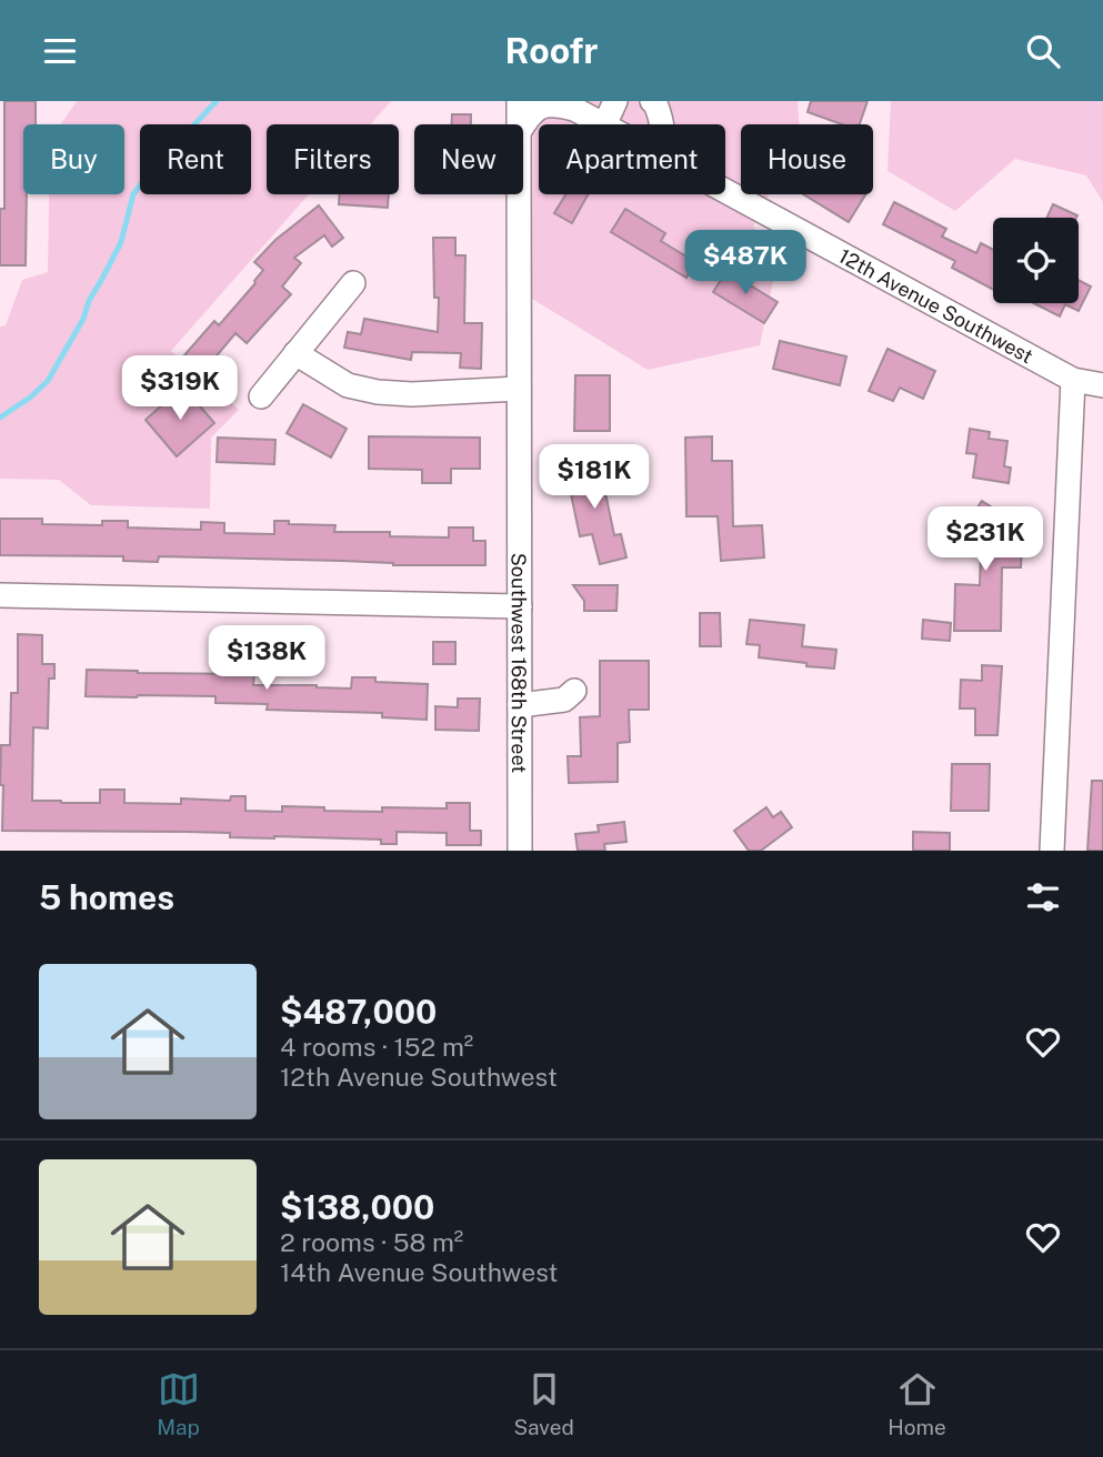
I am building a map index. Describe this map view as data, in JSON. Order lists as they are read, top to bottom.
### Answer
{
  "streets": {
    "street": ["12th Avenue Southwest", "Southwest 168th Street"]
  },
  "page": {
    "header": "Roofr",
    "chip": [
      "Buy",
      "Rent",
      "Filters",
      "New",
      "Apartment",
      "House"
    ],
    "price": [
      "$487K",
      "$319K",
      "$181K",
      "$231K",
      "$138K"
    ],
    "heading": "5 homes",
    "list": [
      {
        "name": "$487,000",
        "note": "4 rooms · 152 m² · 12th Avenue Southwest"
      },
      {
        "name": "$138,000",
        "note": "2 rooms · 58 m² · 14th Avenue Southwest"
      }
    ],
    "tabs": ["Map", "Saved", "Home"]
  }
}
